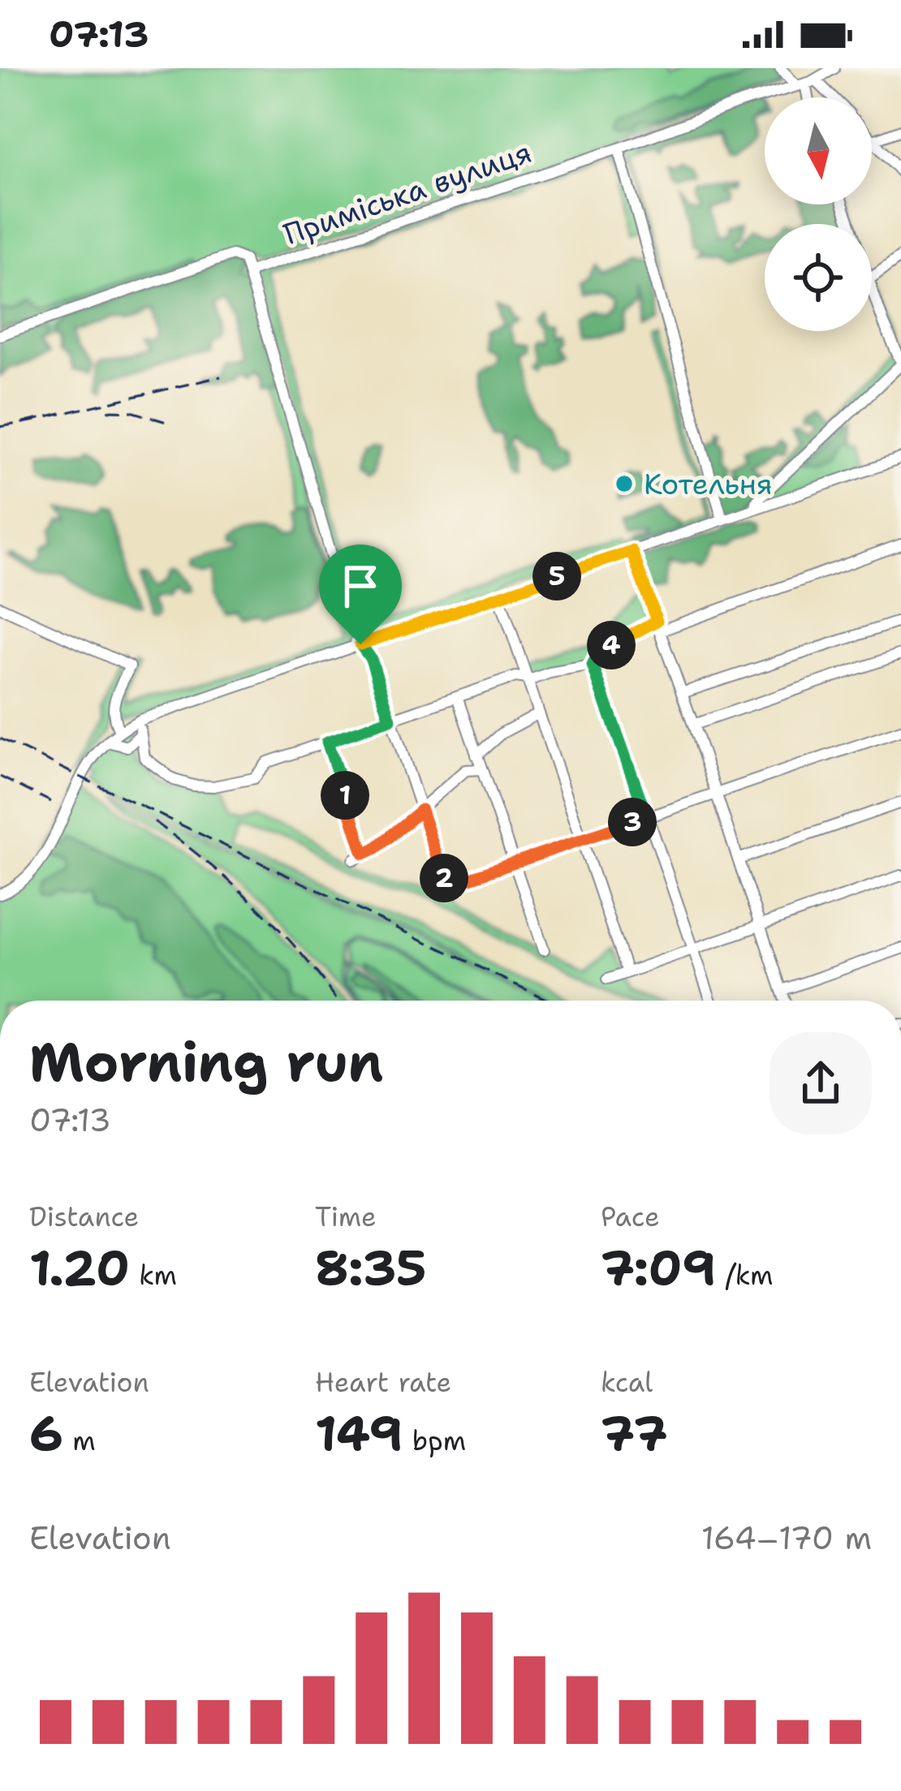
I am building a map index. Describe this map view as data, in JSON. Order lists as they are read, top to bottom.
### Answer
{
  "streets": {
    "street": ["Приміська вулиця"]
  },
  "places": ["Котельня"],
  "north": "bottom",
  "page": {
    "status": "07:13",
    "pins": [
      "5",
      "4",
      "1",
      "3",
      "2"
    ],
    "heading": ["Morning run", "07:13"],
    "stats": [
      ["Distance", "1.20 km"],
      ["Time", "8:35"],
      ["Pace", "7:09 /km"],
      ["Elevation", "6 m"],
      ["Heart rate", "149 bpm"],
      ["kcal", "77"]
    ],
    "chart": ["Elevation", "164–170 m"]
  }
}
